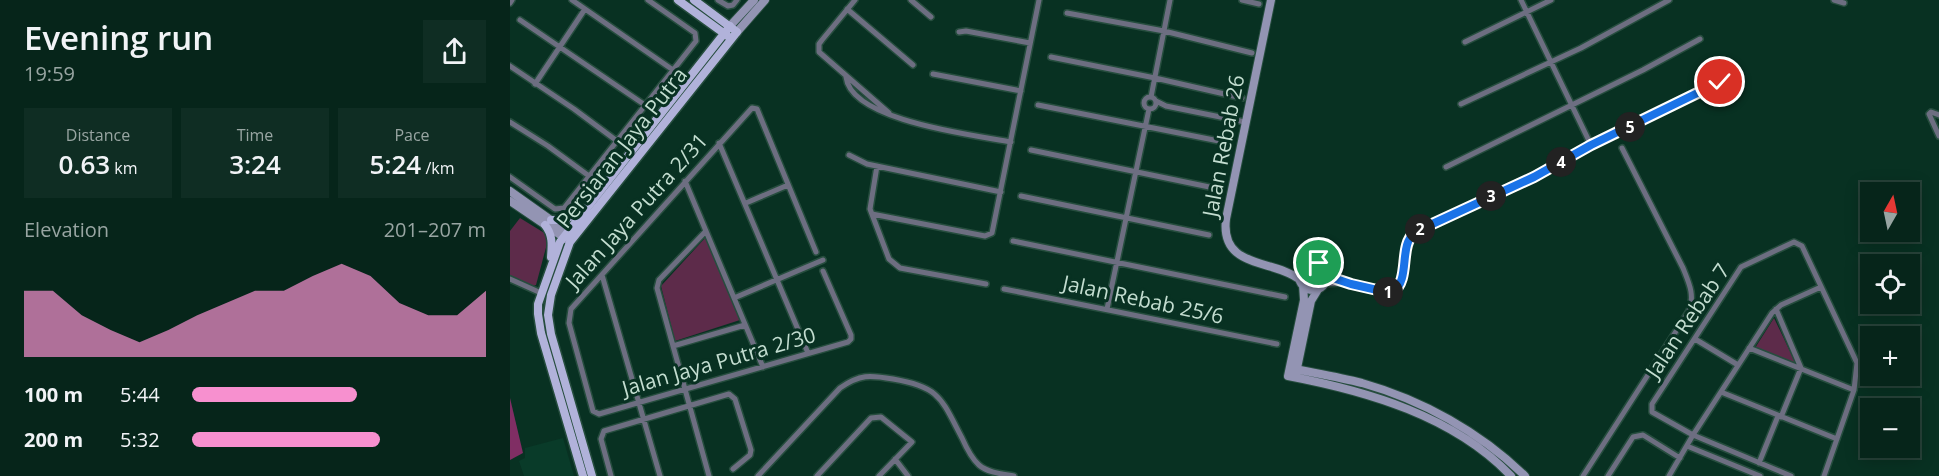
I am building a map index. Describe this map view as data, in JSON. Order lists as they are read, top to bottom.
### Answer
{
  "streets": {
    "main road": ["Persiaran Jaya Putra"],
    "street": [
      "Jalan Rebab 26",
      "Jalan Jaya Putra 2/31",
      "Jalan Rebab 25/6",
      "Jalan Rebab 7",
      "Jalan Jaya Putra 2/30"
    ]
  },
  "crossings": [
    ["Jalan Jaya Putra 2/31", "Jalan Jaya Putra 2/30"]
  ],
  "north": "top",
  "page": {
    "heading": ["Evening run", "19:59"],
    "stats": [
      ["Distance", "0.63 km"],
      ["Time", "3:24"],
      ["Pace", "5:24 /km"]
    ],
    "pins": [
      "5",
      "4",
      "3",
      "2",
      "1"
    ],
    "map_buttons": ["+", "−"],
    "chart": ["Elevation", "201–207 m"],
    "list": [
      {
        "name": "100 m",
        "note": "5:44"
      },
      {
        "name": "200 m",
        "note": "5:32"
      }
    ]
  }
}
